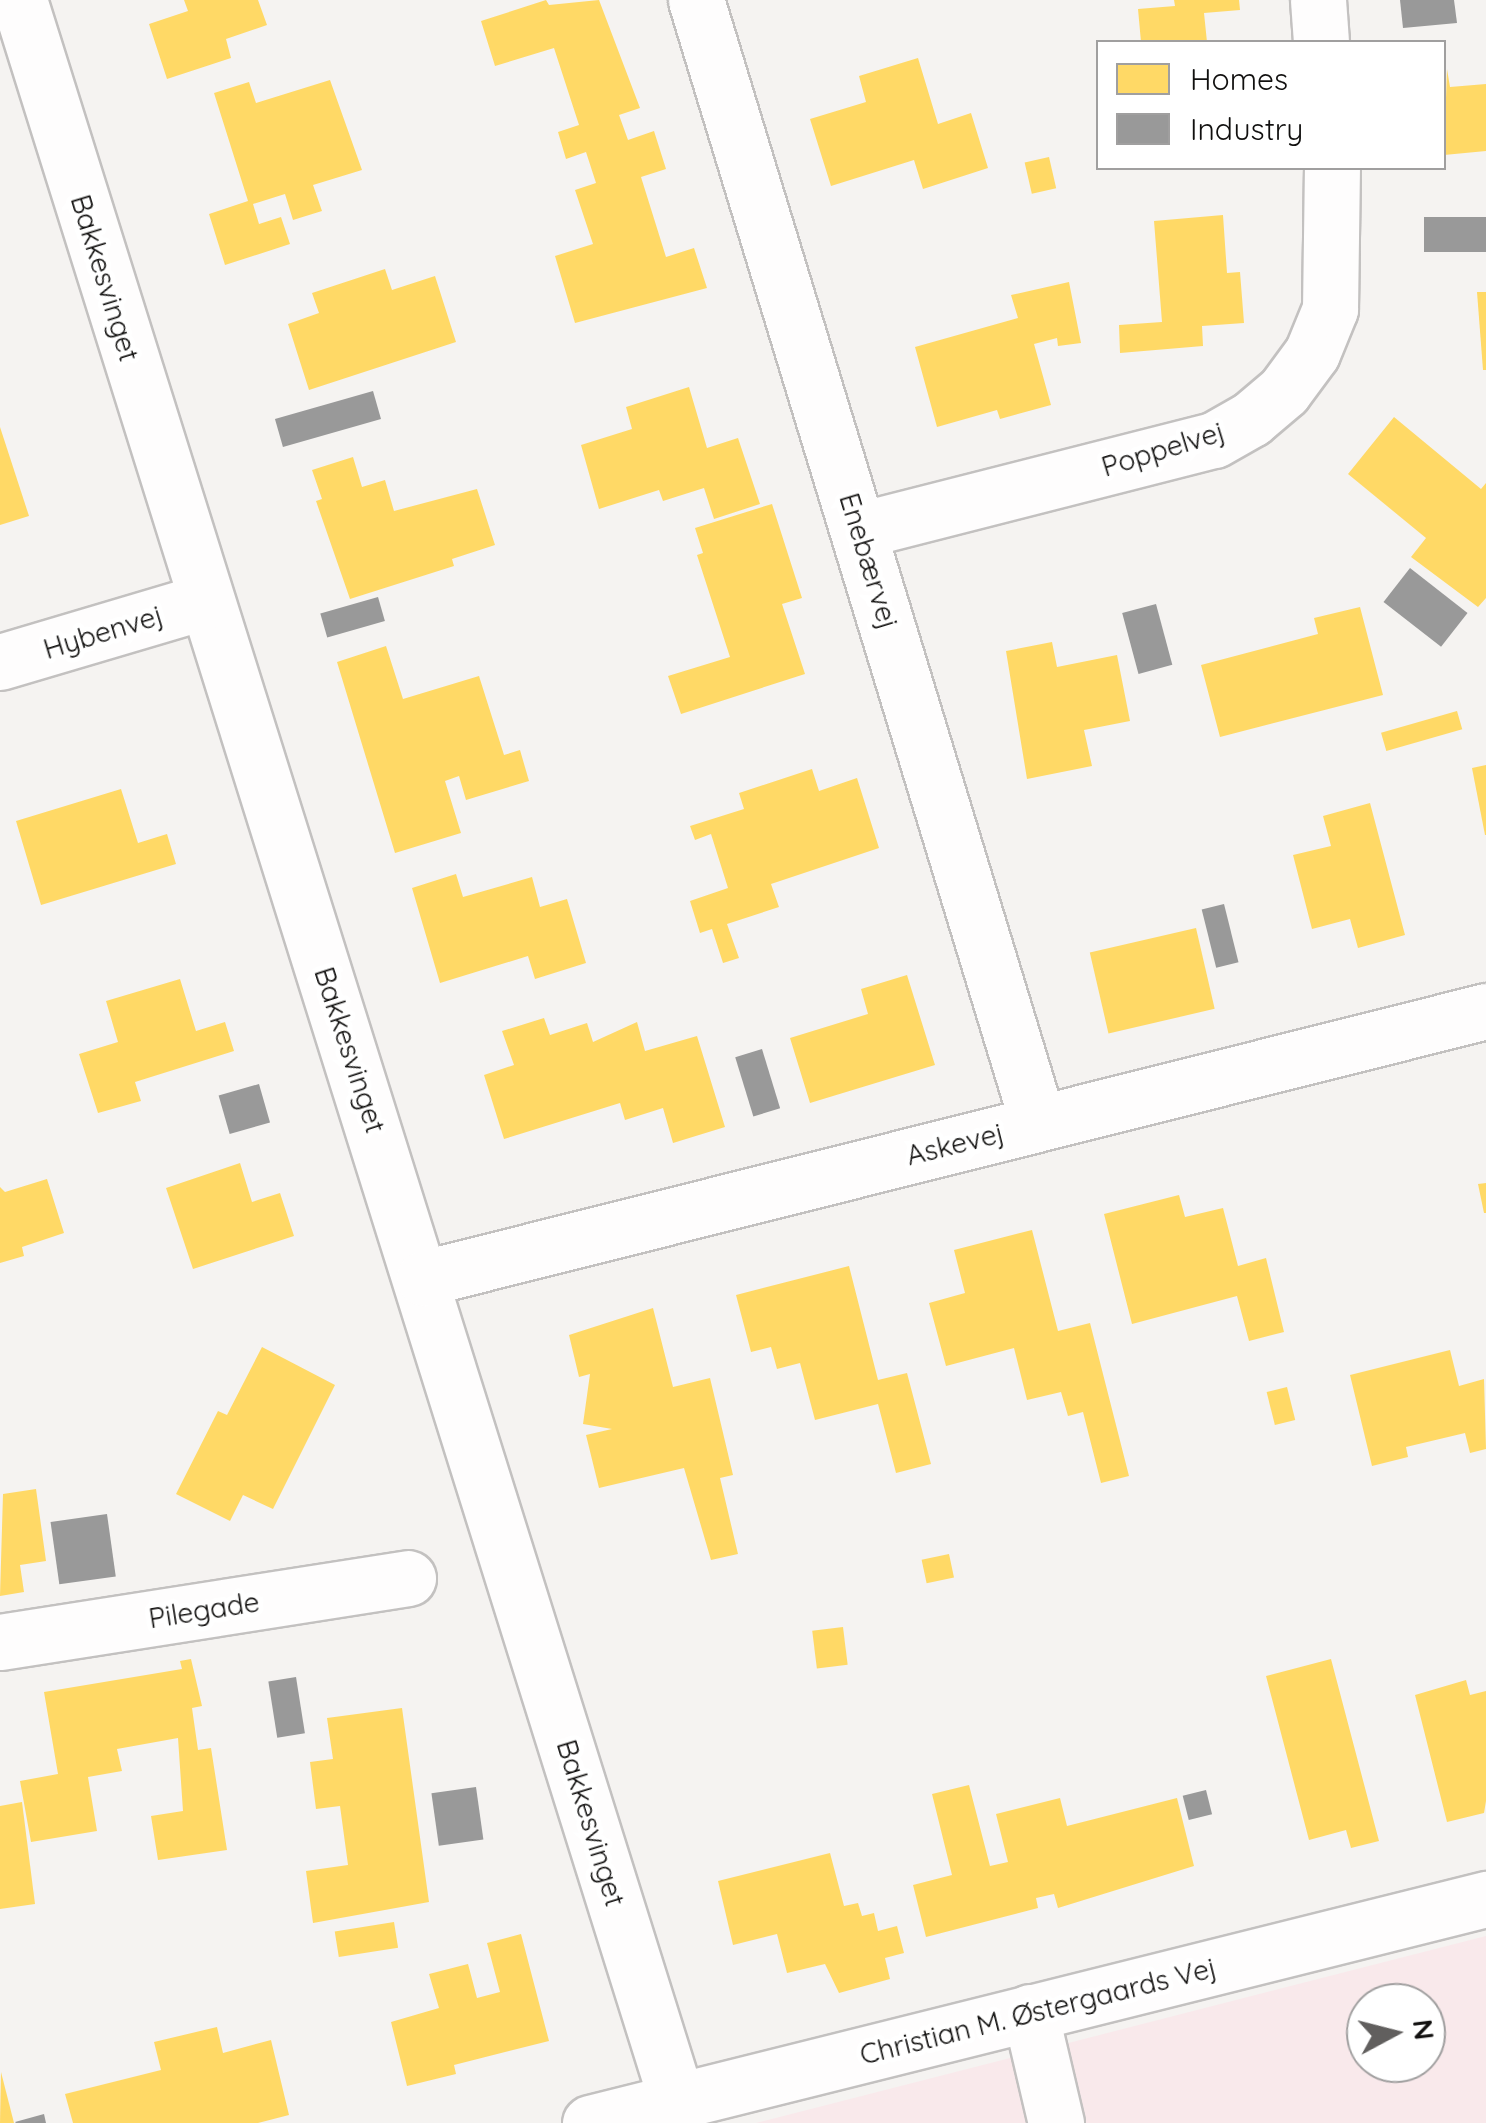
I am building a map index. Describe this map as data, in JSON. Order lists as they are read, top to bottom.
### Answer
{
  "streets": {
    "street": [
      "Bakkesvinget",
      "Poppelvej",
      "Enebærvej",
      "Hybenvej",
      "Askevej",
      "Pilegade",
      "Christian M. Østergaards Vej"
    ]
  },
  "crossings": [
    ["Bakkesvinget", "Hybenvej"],
    ["Bakkesvinget", "Askevej"],
    ["Bakkesvinget", "Christian M. Østergaards Vej"],
    ["Poppelvej", "Enebærvej"],
    ["Enebærvej", "Askevej"]
  ],
  "legend": ["Homes", "Industry"],
  "north": "right"
}
